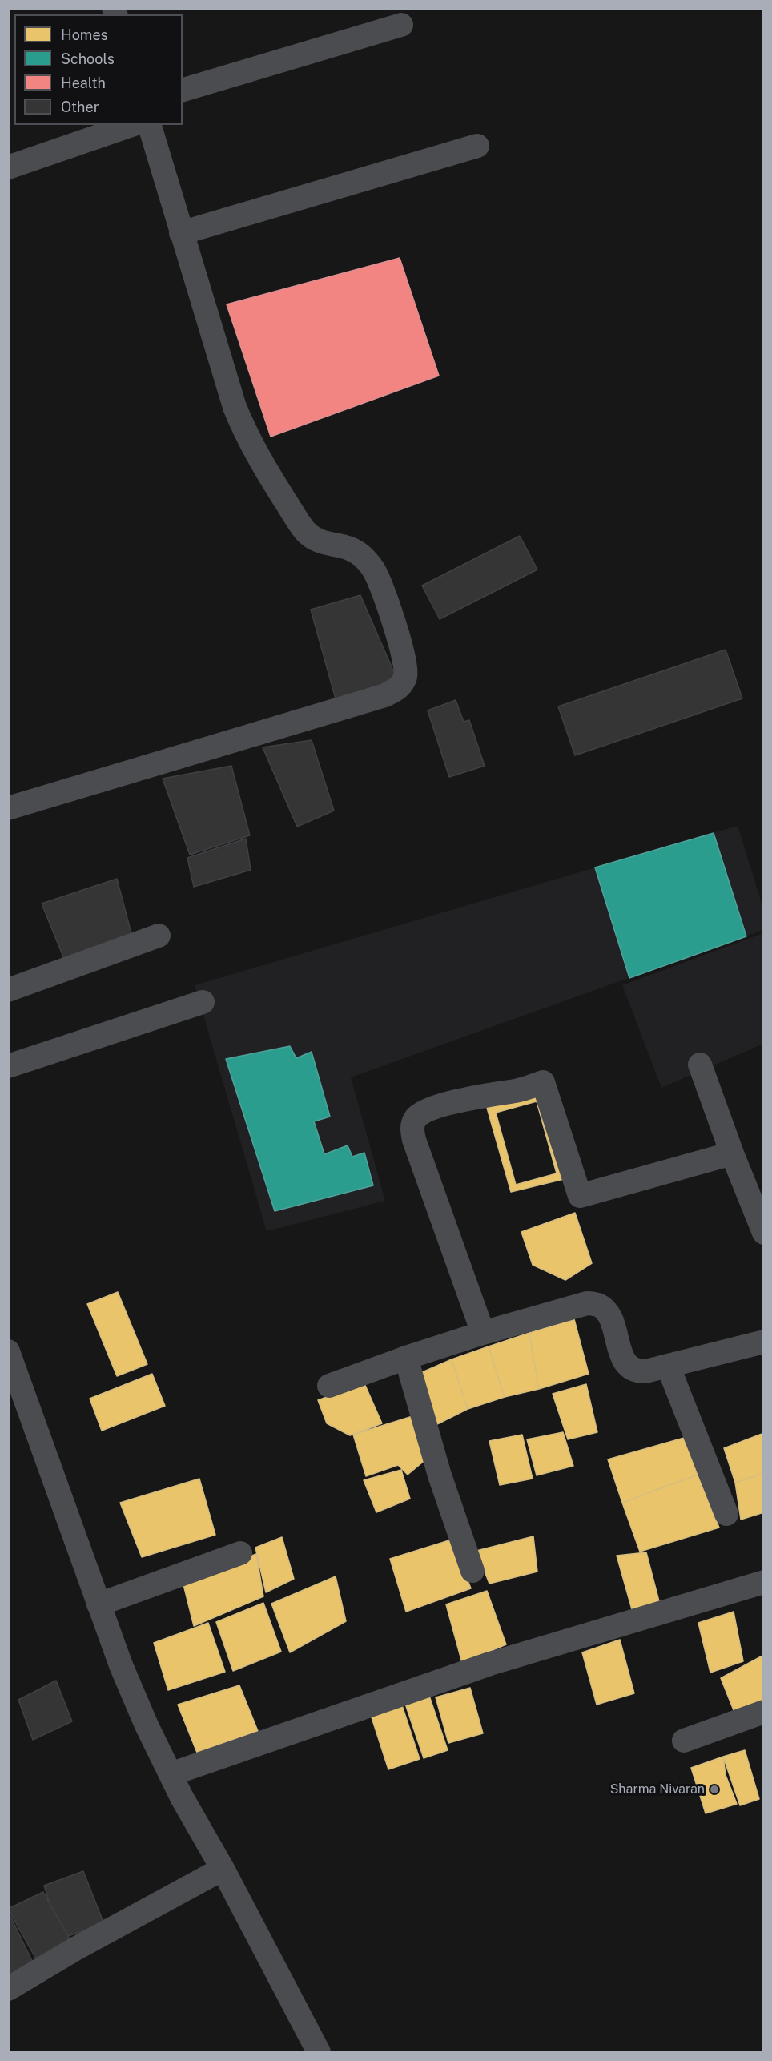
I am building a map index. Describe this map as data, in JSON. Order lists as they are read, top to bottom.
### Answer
{
  "places": ["Sharma Nivaran"],
  "legend": [
    "Homes",
    "Schools",
    "Health",
    "Other"
  ]
}
